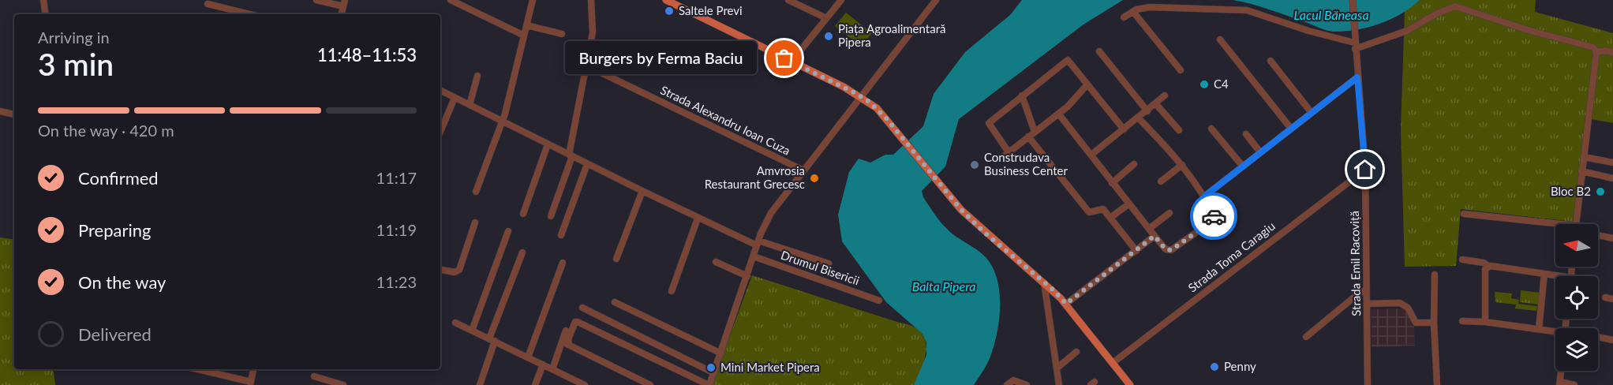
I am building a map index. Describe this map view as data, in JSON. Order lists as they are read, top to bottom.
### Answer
{
  "streets": {
    "street": [
      "Strada Alexandru Ioan Cuza",
      "Strada Toma Caragiu",
      "Strada Emil Racoviță",
      "Drumul Bisericii"
    ]
  },
  "crossings": [
    ["Strada Toma Caragiu", "Strada Emil Racoviță"]
  ],
  "water": ["Lacul Băneasa", "Balta Pipera"],
  "places": [
    "Saltele Previ",
    "Piața Agroalimentară Pipera",
    "Burgers by Ferma Baciu",
    "C4",
    "Construdava Business Center",
    "Amvrosia Restaurant Grecesc",
    "Bloc B2",
    "Penny",
    "Mini Market Pipera"
  ],
  "north": "left",
  "page": {
    "heading": ["3 min", "Arriving in", "11:48–11:53"],
    "bubble": "Burgers by Ferma Baciu",
    "bar": "On the way · 420 m",
    "list": [
      ["Confirmed", "11:17"],
      ["Preparing", "11:19"],
      ["On the way", "11:23"],
      "Delivered"
    ]
  }
}
